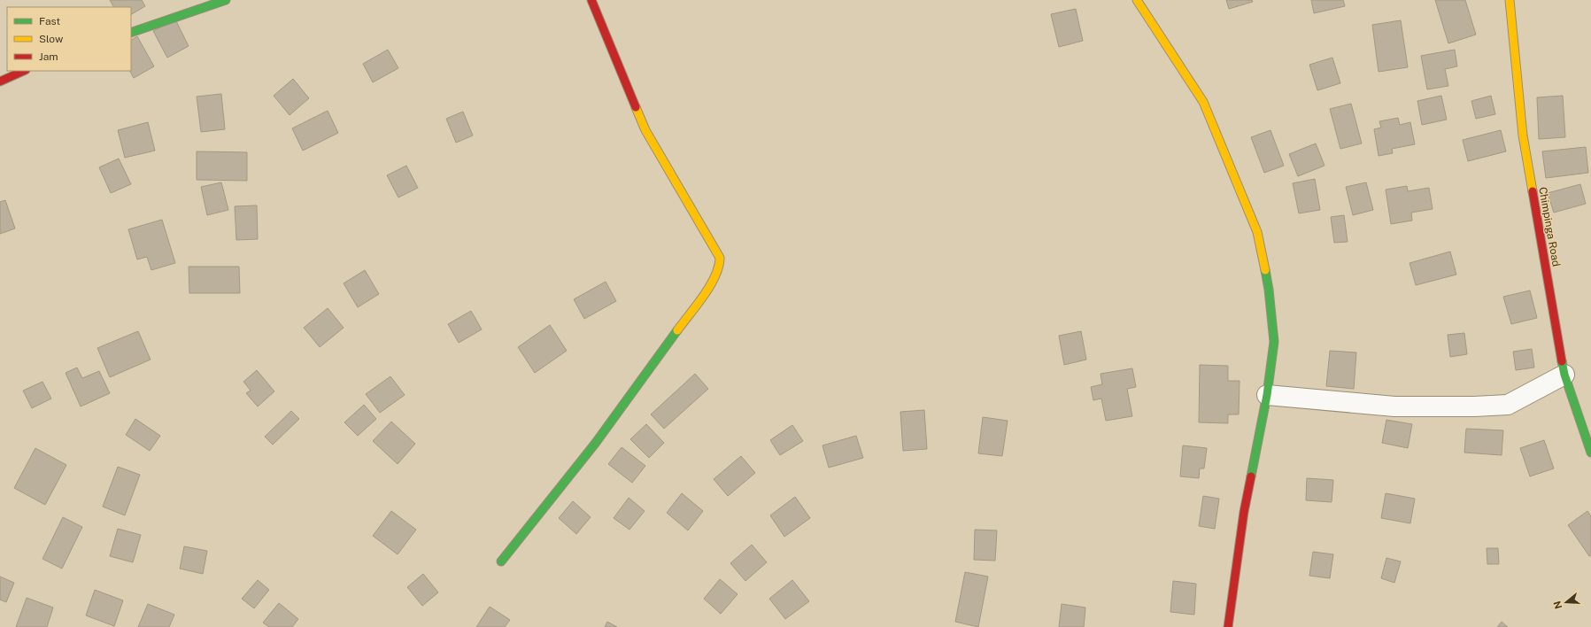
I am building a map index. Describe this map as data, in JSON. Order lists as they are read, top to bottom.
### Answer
{
  "streets": {
    "street": ["Chimpinga Road"]
  },
  "legend": ["Fast", "Slow", "Jam"],
  "north": "left"
}
